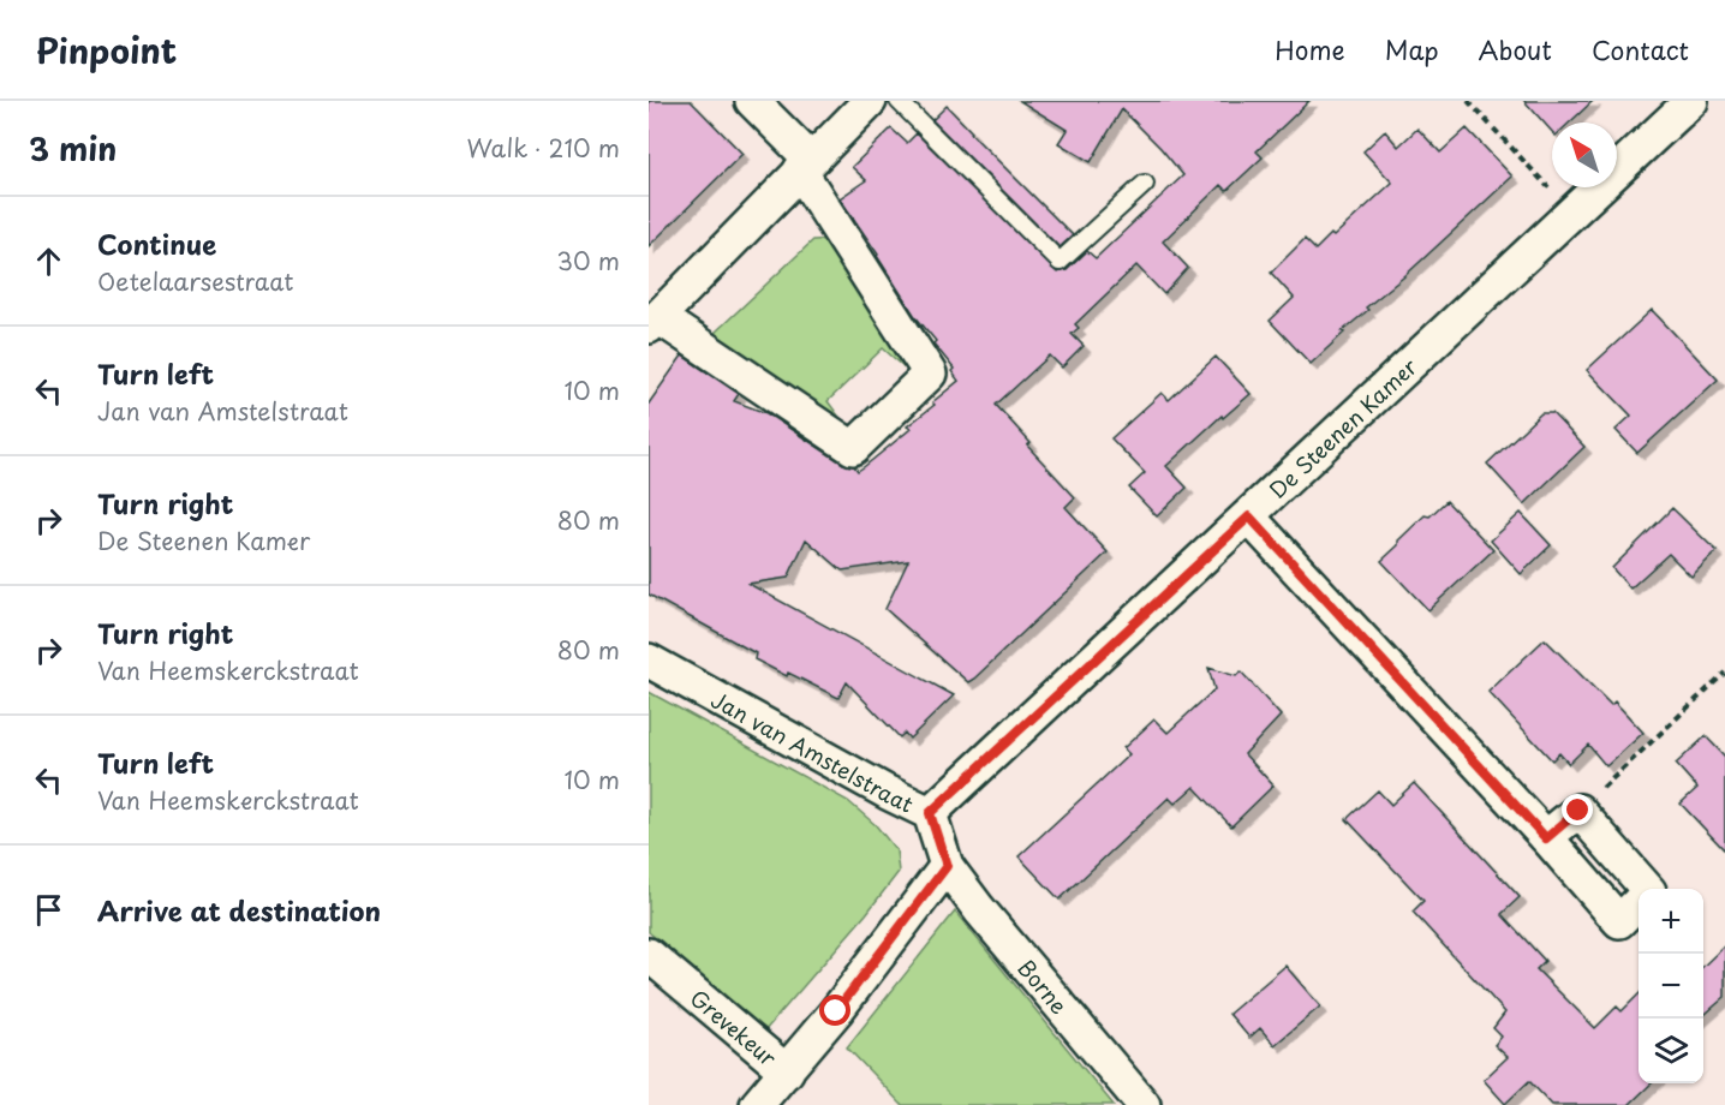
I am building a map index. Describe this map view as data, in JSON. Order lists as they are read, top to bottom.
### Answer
{
  "streets": {
    "street": [
      "De Steenen Kamer",
      "Jan van Amstelstraat",
      "Borne",
      "Grevekeur"
    ]
  },
  "crossings": [
    ["De Steenen Kamer", "Jan van Amstelstraat"],
    ["Jan van Amstelstraat", "Borne"]
  ],
  "north": "top left",
  "page": {
    "header": "Pinpoint",
    "nav": [
      "Home",
      "Map",
      "About",
      "Contact"
    ],
    "heading": ["3 min", "Walk · 210 m"],
    "list": [
      ["Continue", "Oetelaarsestraat", "30 m"],
      ["Turn left", "Jan van Amstelstraat", "10 m"],
      ["Turn right", "De Steenen Kamer", "80 m"],
      ["Turn right", "Van Heemskerckstraat", "80 m"],
      ["Turn left", "Van Heemskerckstraat", "10 m"],
      "Arrive at destination"
    ],
    "map_buttons": ["+", "−"]
  }
}
